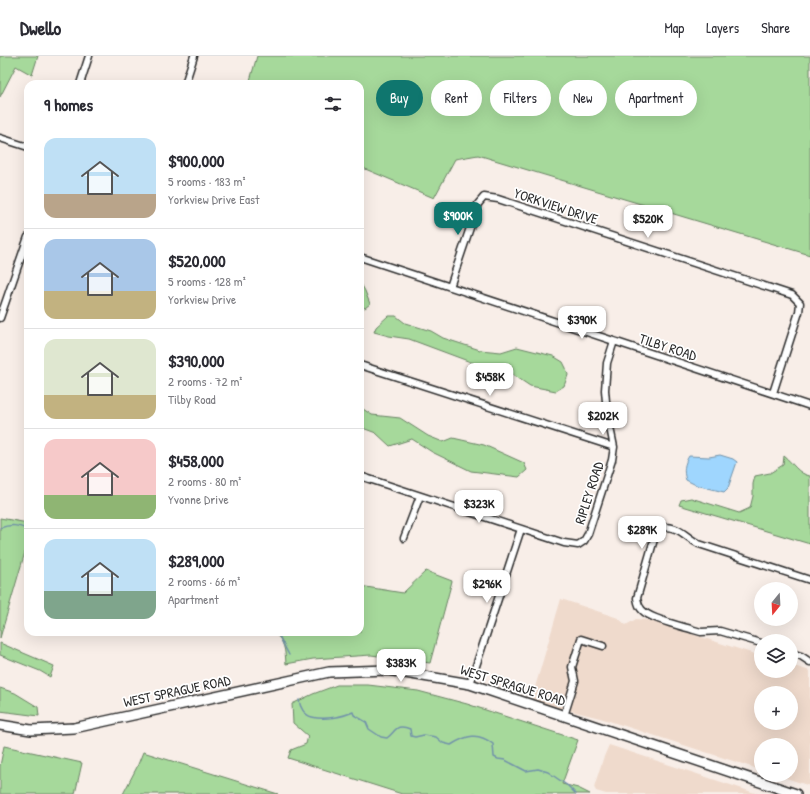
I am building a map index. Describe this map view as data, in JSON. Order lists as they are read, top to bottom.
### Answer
{
  "streets": {
    "street": [
      "YORKVIEW DRIVE",
      "TILBY ROAD",
      "RIPLEY ROAD",
      "WEST SPRAGUE ROAD"
    ]
  },
  "crossings": [
    ["YORKVIEW DRIVE", "TILBY ROAD"],
    ["TILBY ROAD", "RIPLEY ROAD"]
  ],
  "north": "bottom",
  "page": {
    "header": "Dwello",
    "nav": ["Map", "Layers", "Share"],
    "chip": [
      "Buy",
      "Rent",
      "Filters",
      "New",
      "Apartment"
    ],
    "heading": "9 homes",
    "list": [
      {
        "name": "$900,000",
        "note": "5 rooms · 183 m² · Yorkview Drive East"
      },
      {
        "name": "$520,000",
        "note": "5 rooms · 128 m² · Yorkview Drive"
      },
      {
        "name": "$390,000",
        "note": "2 rooms · 72 m² · Tilby Road"
      },
      {
        "name": "$458,000",
        "note": "2 rooms · 80 m² · Yvonne Drive"
      },
      {
        "name": "$289,000",
        "note": "2 rooms · 66 m² · Apartment"
      }
    ],
    "price": [
      "$900K",
      "$520K",
      "$390K",
      "$458K",
      "$202K",
      "$323K",
      "$289K",
      "$296K",
      "$383K"
    ],
    "map_buttons": ["+", "−"]
  }
}
